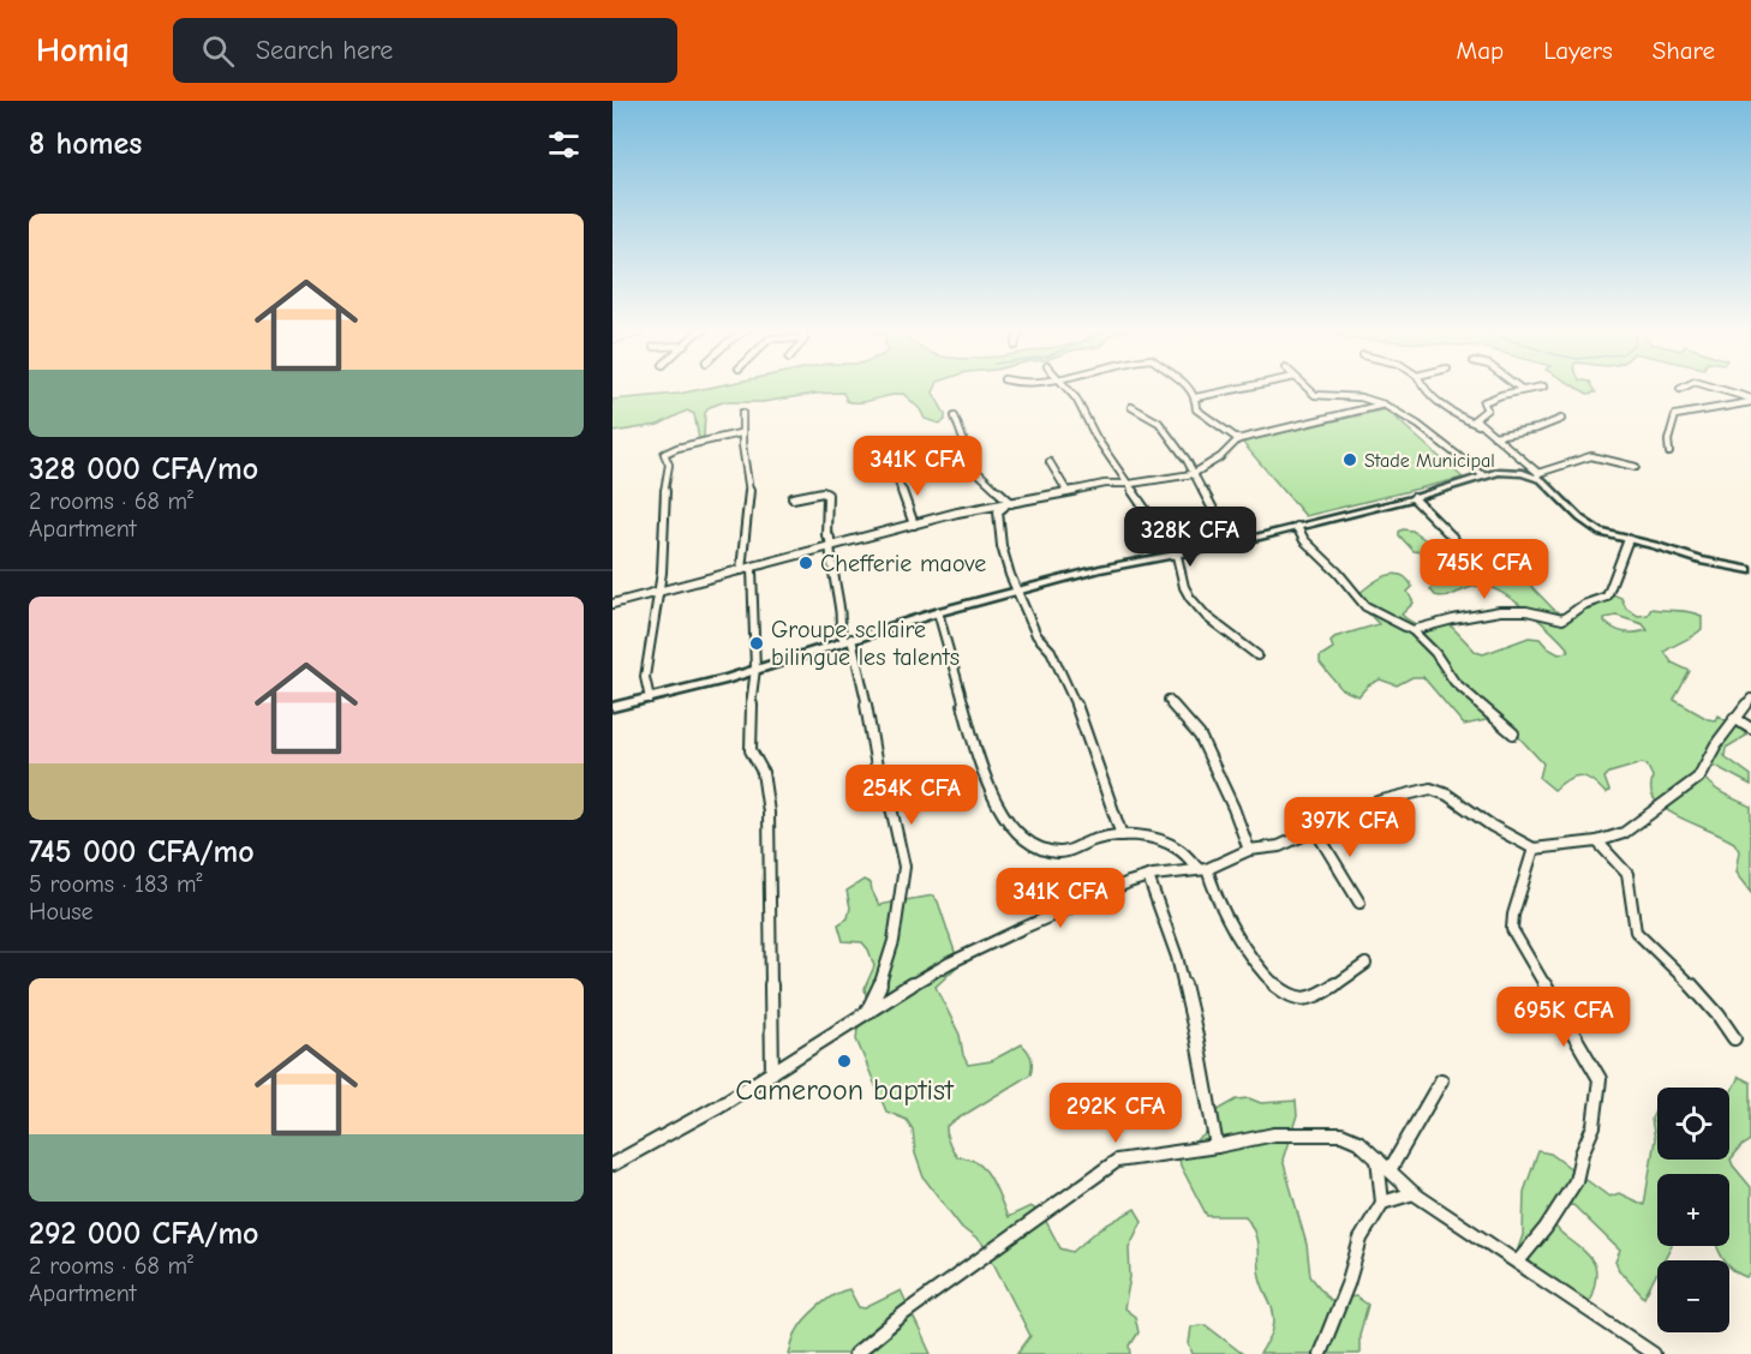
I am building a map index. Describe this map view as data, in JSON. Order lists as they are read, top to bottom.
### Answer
{
  "places": [
    "Stade Municipal",
    "Chefferie maove",
    "Groupe scllaire bilingue les talents",
    "Cameroon baptist"
  ],
  "page": {
    "header": "Homiq",
    "search": "Search here",
    "nav": ["Map", "Layers", "Share"],
    "heading": "8 homes",
    "list": [
      {
        "name": "328 000 CFA/mo",
        "note": "2 rooms · 68 m² · Apartment"
      },
      {
        "name": "745 000 CFA/mo",
        "note": "5 rooms · 183 m² · House"
      },
      {
        "name": "292 000 CFA/mo",
        "note": "2 rooms · 68 m² · Apartment"
      }
    ],
    "price": [
      "341K CFA",
      "328K CFA",
      "745K CFA",
      "254K CFA",
      "397K CFA",
      "341K CFA",
      "695K CFA",
      "292K CFA"
    ],
    "map_buttons": ["+", "−"]
  }
}
